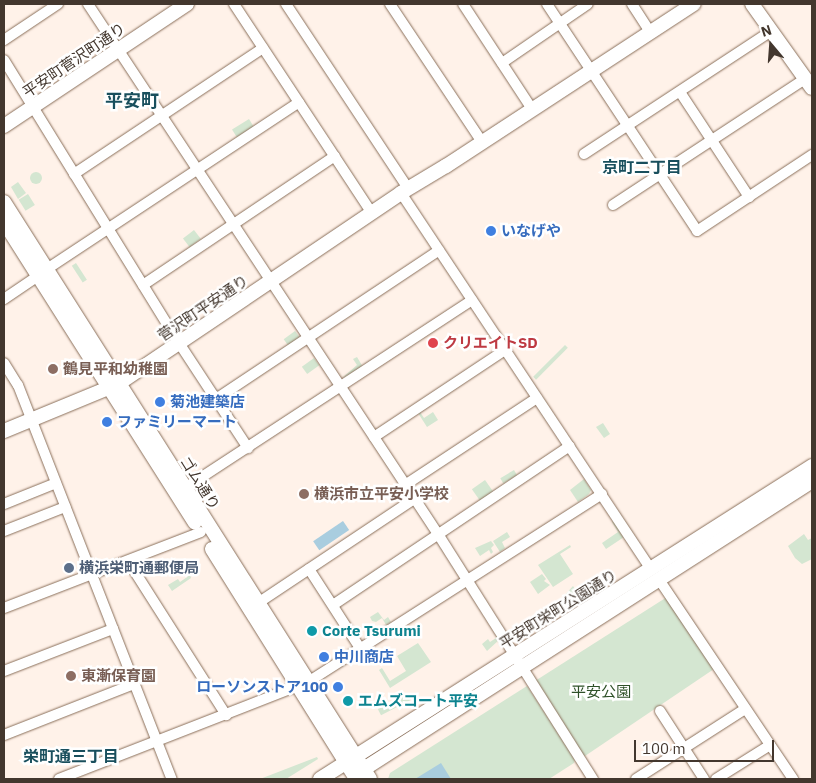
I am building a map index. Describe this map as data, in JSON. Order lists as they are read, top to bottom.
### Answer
{
  "streets": {
    "street": [
      "平安町菅沢町通り",
      "菅沢町平安通り",
      "ゴム通り",
      "平安町栄町公園通り"
    ]
  },
  "crossings": [
    ["菅沢町平安通り", "ゴム通り"],
    ["ゴム通り", "平安町栄町公園通り"]
  ],
  "districts": ["平安町", "京町二丁目", "栄町通三丁目"],
  "parks": ["平安公園"],
  "places": [
    "いなげや",
    "クリエイトSD",
    "鶴見平和幼稚園",
    "菊池建築店",
    "ファミリーマート",
    "横浜市立平安小学校",
    "横浜栄町通郵便局",
    "Corte Tsurumi",
    "中川商店",
    "東漸保育園",
    "ローソンストア100",
    "エムズコート平安"
  ],
  "scale_bar": "100 m",
  "north": "top"
}
